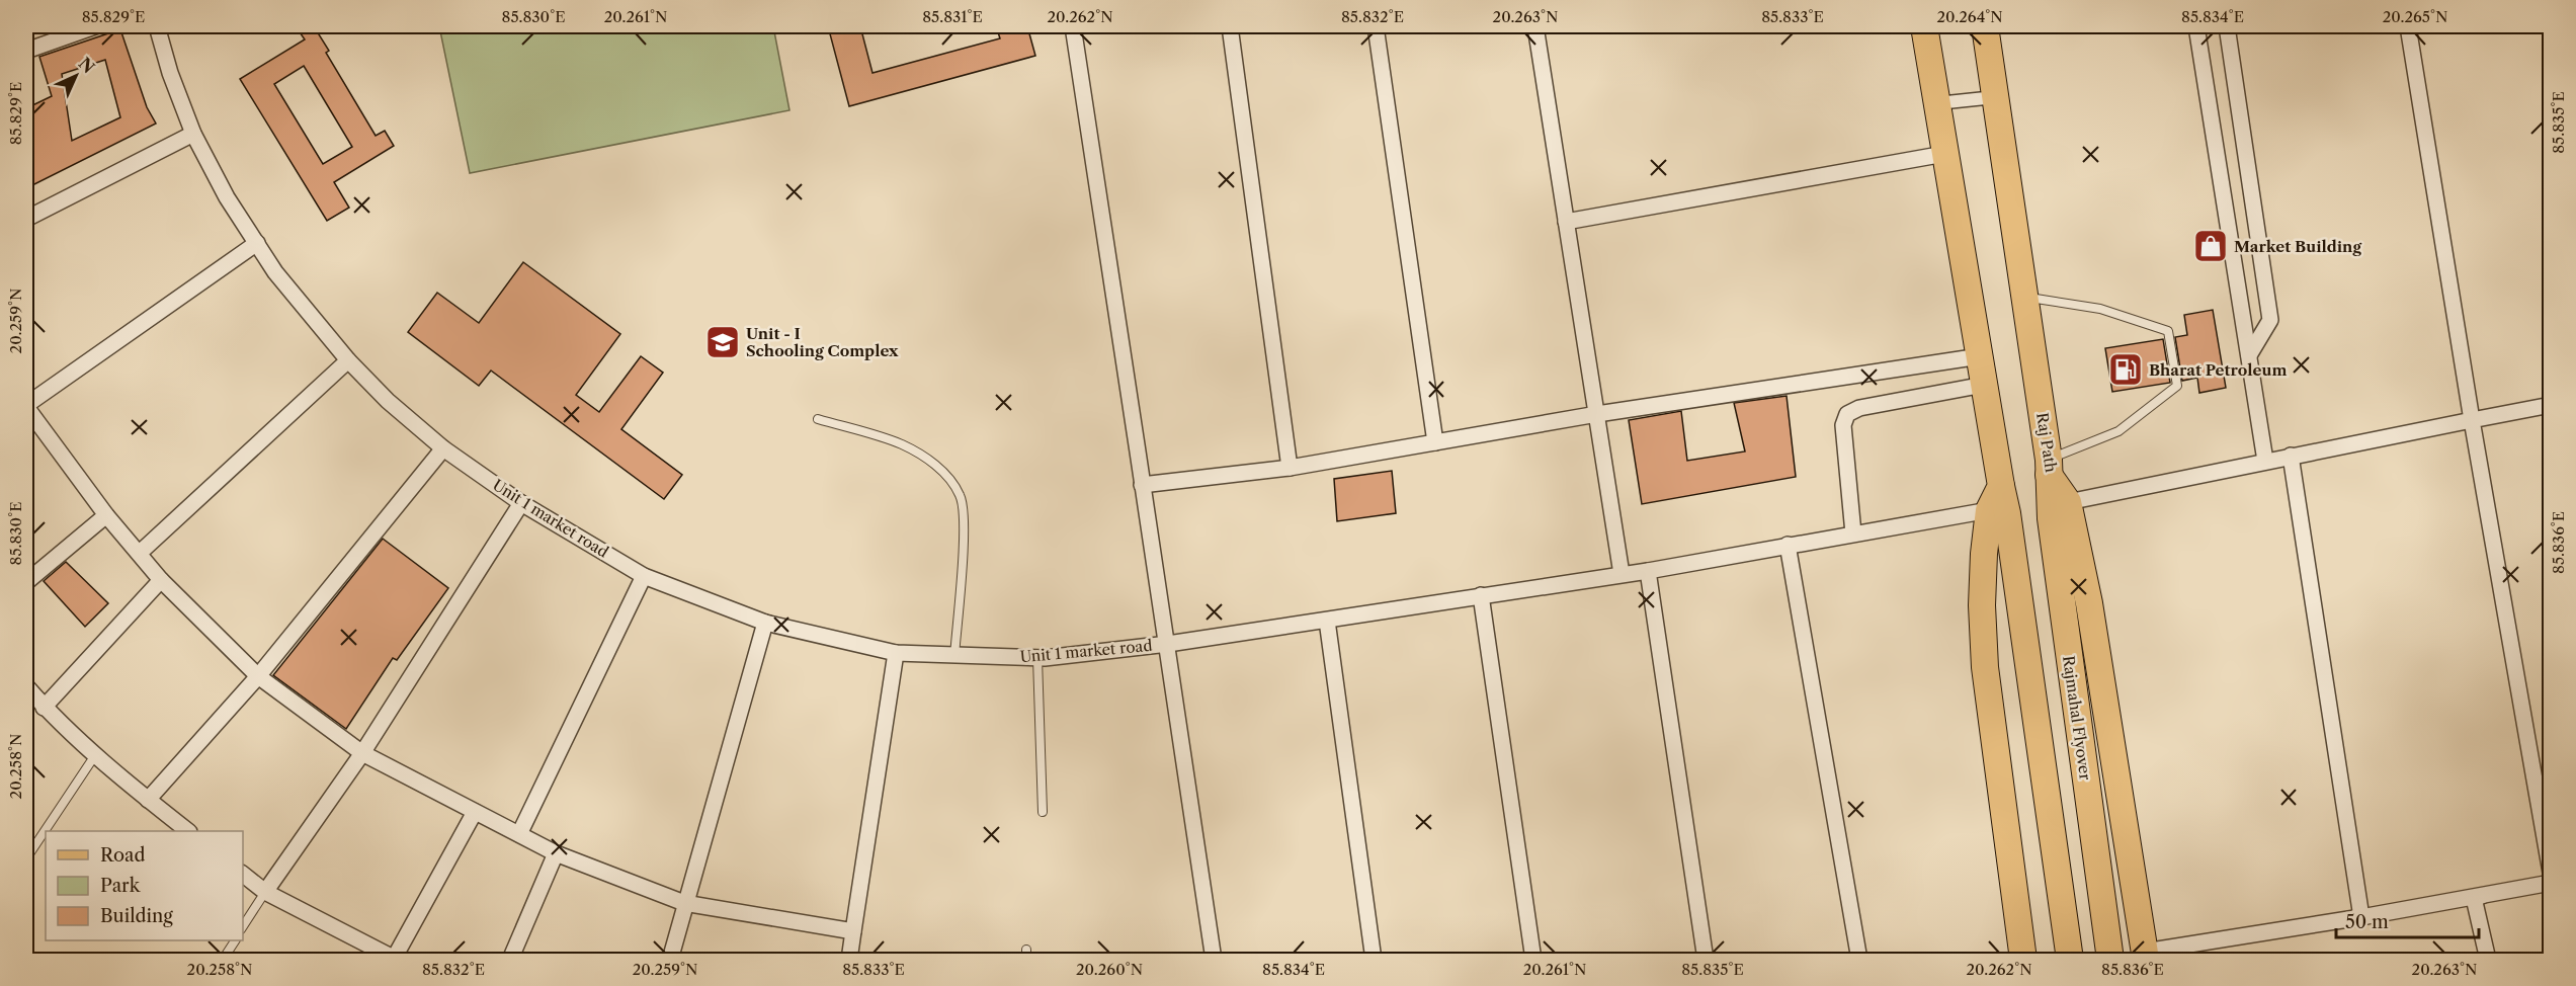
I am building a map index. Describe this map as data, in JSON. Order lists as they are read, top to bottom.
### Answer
{
  "streets": {
    "main road": ["Raj Path", "Rajmahal Flyover"],
    "street": ["Unit 1 market road"]
  },
  "crossings": [
    ["Raj Path", "Rajmahal Flyover"]
  ],
  "places": {
    "shop": ["Market Building"],
    "school or university": ["Unit - I Schooling Complex"],
    "fuel station": ["Bharat Petroleum"]
  },
  "legend": ["Road", "Park", "Building"],
  "scale_bar": "50 m",
  "north": "top right",
  "coordinates": [
    "85.829°E",
    "85.830°E",
    "20.261°N",
    "85.831°E",
    "20.262°N",
    "85.832°E",
    "20.263°N",
    "85.833°E",
    "20.264°N",
    "85.834°E",
    "20.265°N",
    "85.835°E",
    "20.259°N",
    "85.836°E",
    "20.258°N",
    "20.260°N"
  ]
}
